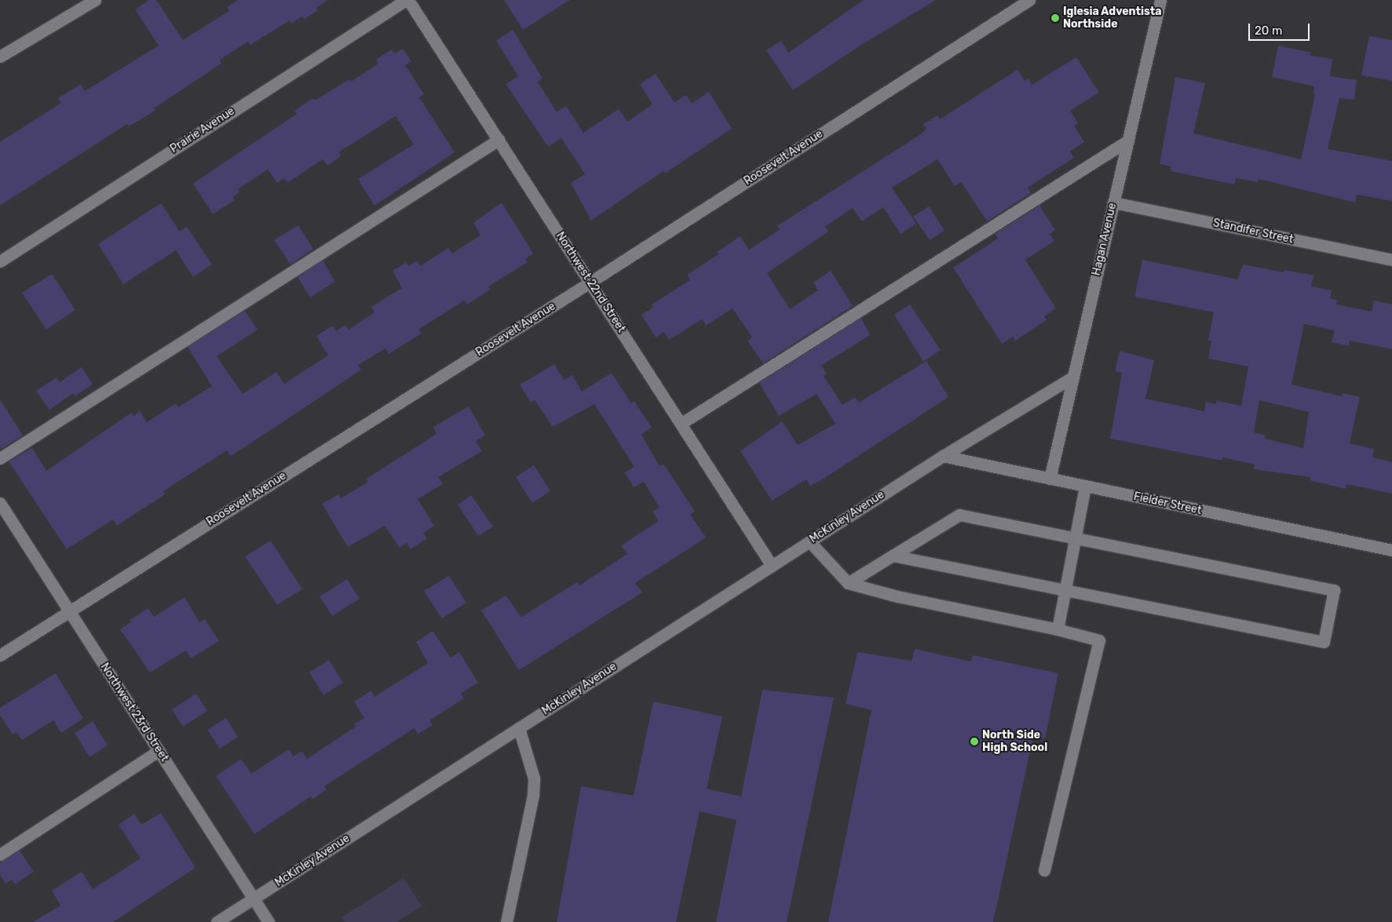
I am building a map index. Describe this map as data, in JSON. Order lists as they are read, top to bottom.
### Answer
{
  "streets": {
    "street": [
      "Prairie Avenue",
      "Roosevelt Avenue",
      "Standifer Street",
      "Hagan Avenue",
      "Northwest 22nd Street",
      "Fielder Street",
      "McKinley Avenue",
      "Northwest 23rd Street"
    ]
  },
  "crossings": [
    ["Prairie Avenue", "Northwest 22nd Street"],
    ["Roosevelt Avenue", "Northwest 22nd Street"],
    ["Roosevelt Avenue", "Northwest 23rd Street"],
    ["Standifer Street", "Hagan Avenue"],
    ["Hagan Avenue", "Fielder Street"],
    ["Hagan Avenue", "McKinley Avenue"],
    ["Northwest 22nd Street", "McKinley Avenue"],
    ["Fielder Street", "McKinley Avenue"],
    ["McKinley Avenue", "Northwest 23rd Street"]
  ],
  "places": ["Iglesia Adventista Northside", "North Side High School"],
  "scale_bar": "20 m"
}
